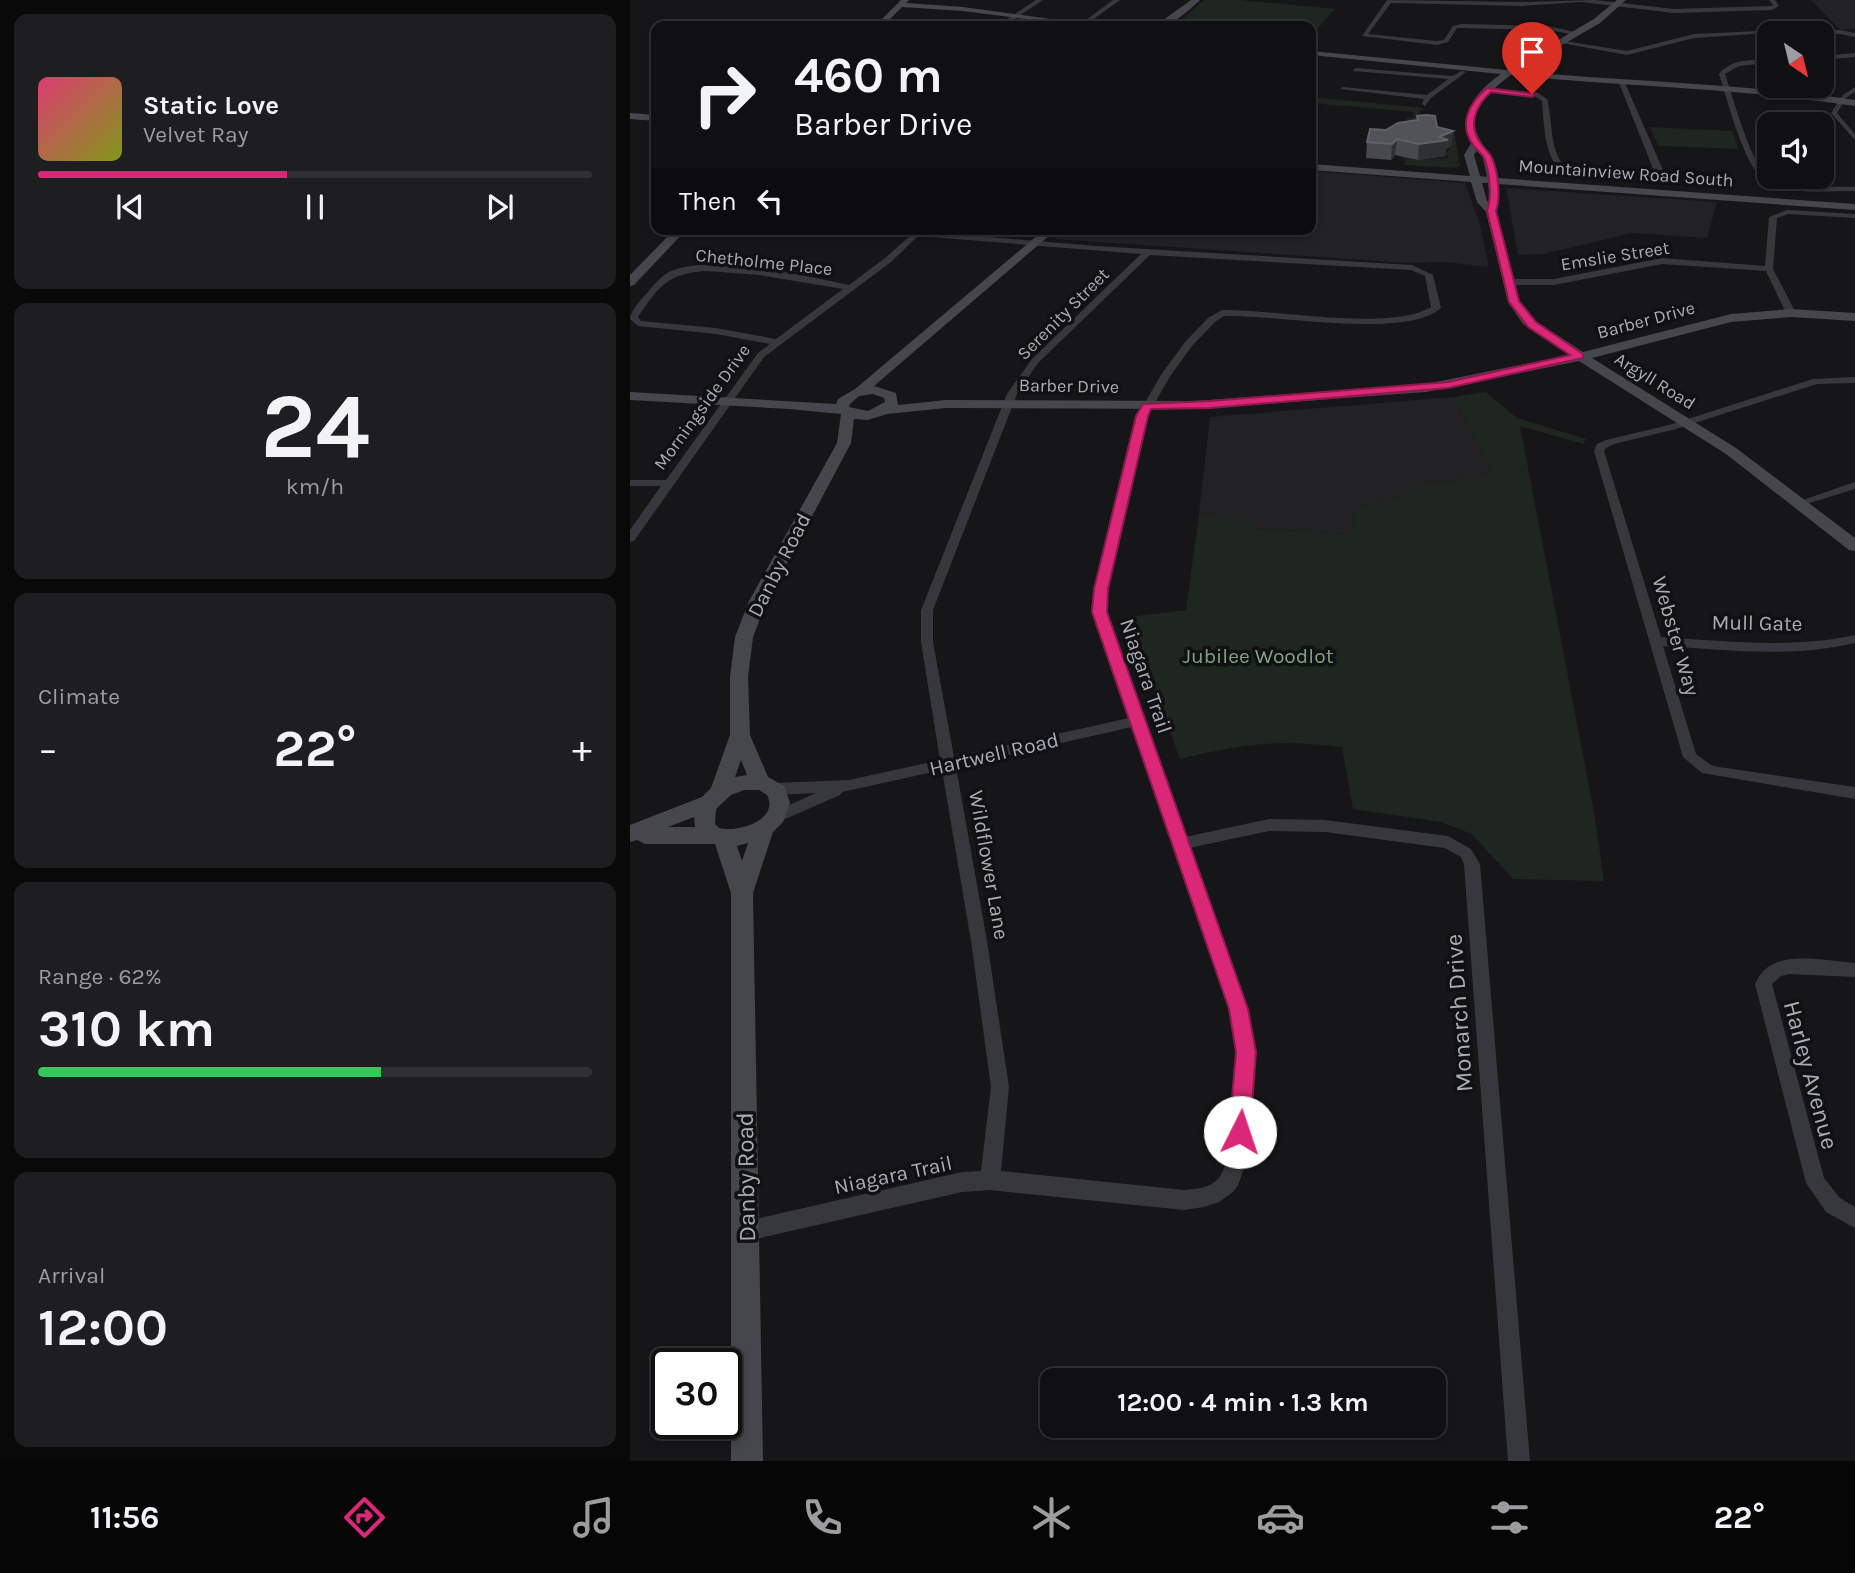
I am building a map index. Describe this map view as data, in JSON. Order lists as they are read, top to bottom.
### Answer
{
  "streets": {
    "street": [
      "Mountainview Road South",
      "Emslie Street",
      "Chetholme Place",
      "Serenity Street",
      "Barber Drive",
      "Argyll Road",
      "Morningside Drive",
      "Danby Road",
      "Mull Gate",
      "Webster Way",
      "Niagara Trail",
      "Hartwell Road",
      "Wildflower Lane",
      "Monarch Drive",
      "Harley Avenue"
    ]
  },
  "crossings": [
    ["Mountainview Road South", "Argyll Road"],
    ["Emslie Street", "Argyll Road"],
    ["Chetholme Place", "Morningside Drive"],
    ["Serenity Street", "Barber Drive"],
    ["Serenity Street", "Niagara Trail"],
    ["Serenity Street", "Wildflower Lane"],
    ["Barber Drive", "Argyll Road"],
    ["Barber Drive", "Danby Road"],
    ["Barber Drive", "Niagara Trail"],
    ["Barber Drive", "Wildflower Lane"],
    ["Argyll Road", "Webster Way"],
    ["Danby Road", "Niagara Trail"],
    ["Danby Road", "Hartwell Road"],
    ["Mull Gate", "Webster Way"],
    ["Niagara Trail", "Hartwell Road"],
    ["Niagara Trail", "Wildflower Lane"],
    ["Niagara Trail", "Monarch Drive"],
    ["Hartwell Road", "Wildflower Lane"]
  ],
  "parks": ["Jubilee Woodlot"],
  "north": "bottom right",
  "page": {
    "turn": ["460 m", "Barber Drive"],
    "song": ["Static Love", "Velvet Ray"],
    "then": "Then",
    "tile": [
      ["24", "km/h"],
      "Climate",
      ["Range · 62%", "310 km"],
      ["Arrival", "12:00"]
    ],
    "heat": ["−", "22°", "+"],
    "limit": "30",
    "trip": "12:00 · 4 min · 1.3 km",
    "tabs": ["11:56", "22°"]
  }
}
